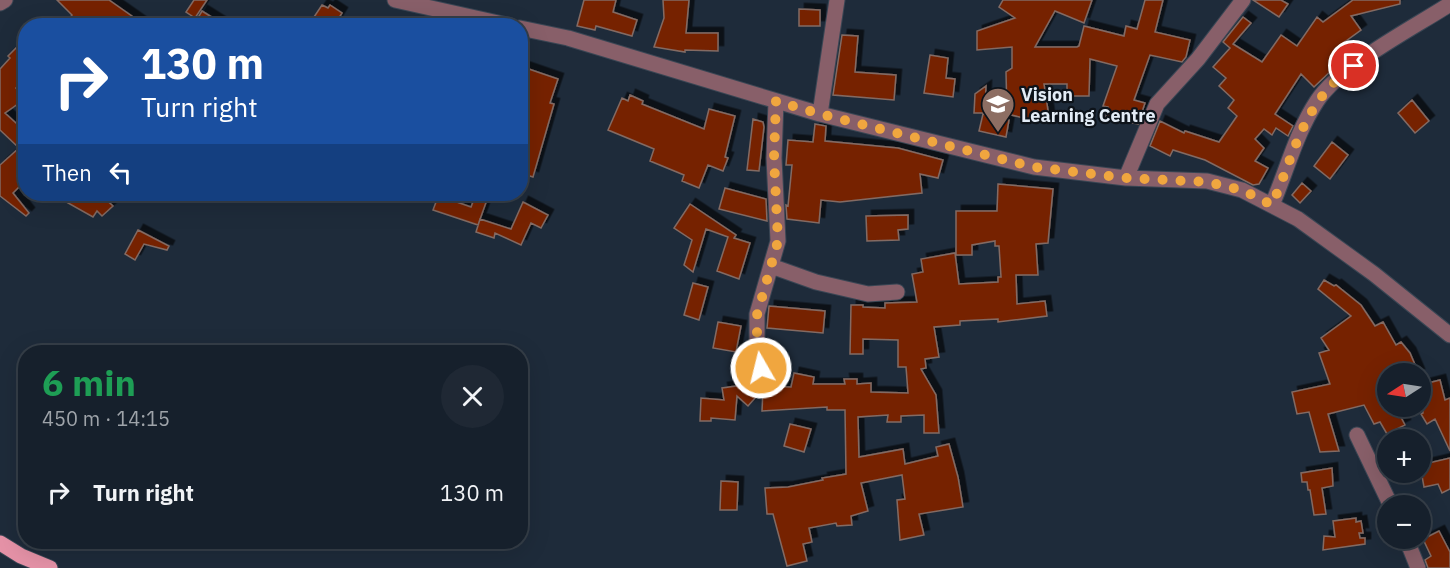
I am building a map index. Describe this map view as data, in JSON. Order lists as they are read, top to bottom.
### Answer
{
  "places": {
    "school or university": ["Vision Learning Centre"]
  },
  "north": "left",
  "page": {
    "turn": ["130 m", "Turn right"],
    "then": "Then",
    "heading": ["6 min", "450 m · 14:15"],
    "map_buttons": ["+", "−"],
    "list": [
      {
        "name": "Turn right",
        "value": "130 m"
      }
    ]
  }
}
